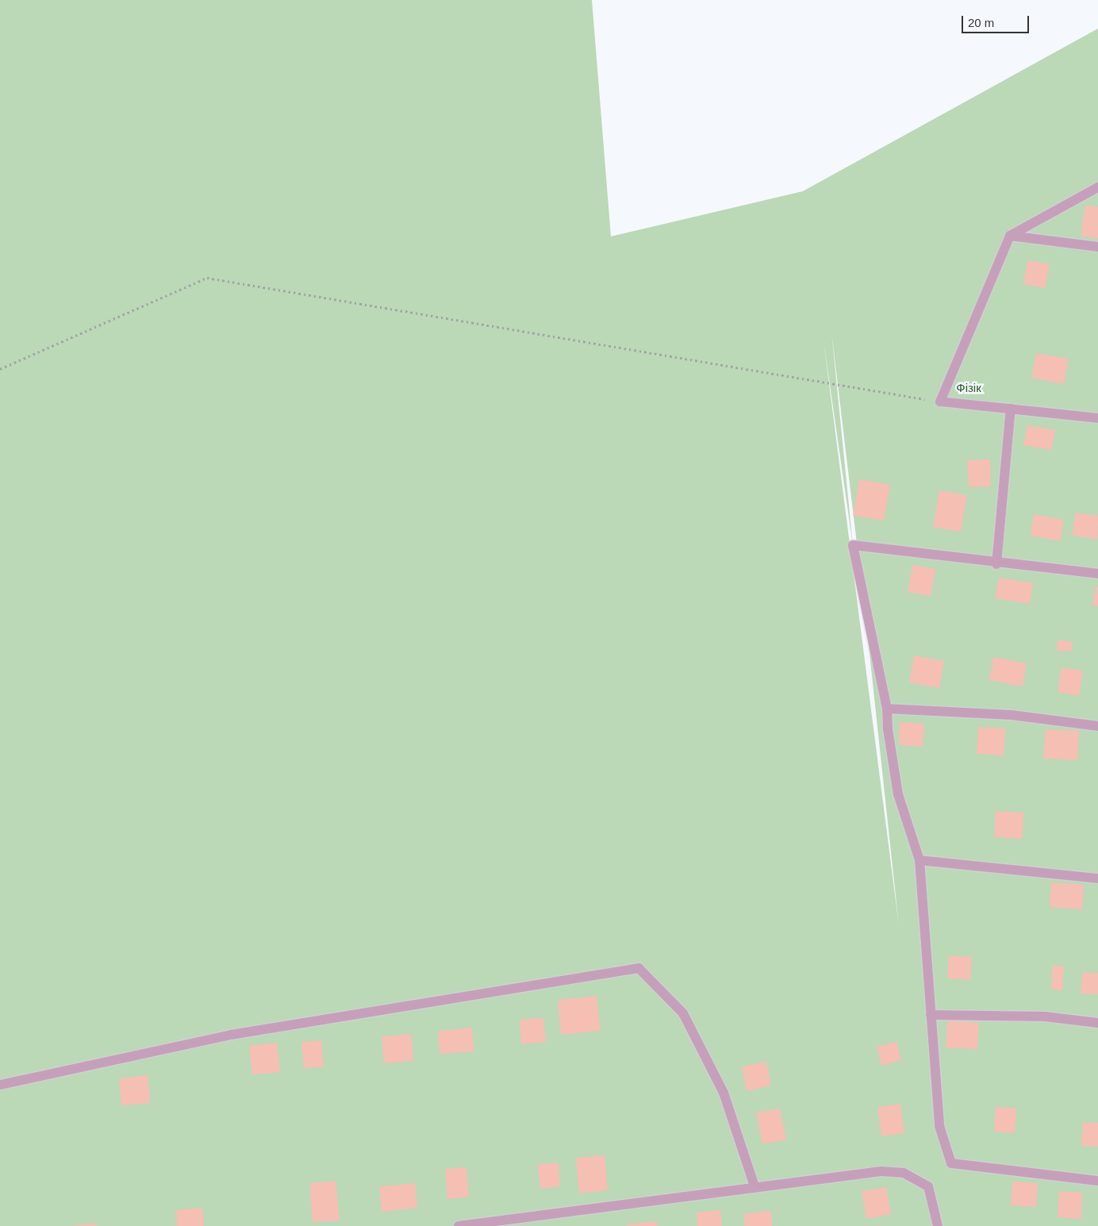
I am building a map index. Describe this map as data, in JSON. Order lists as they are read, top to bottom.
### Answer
{
  "parks": ["Фізік"],
  "scale_bar": "20 m"
}
